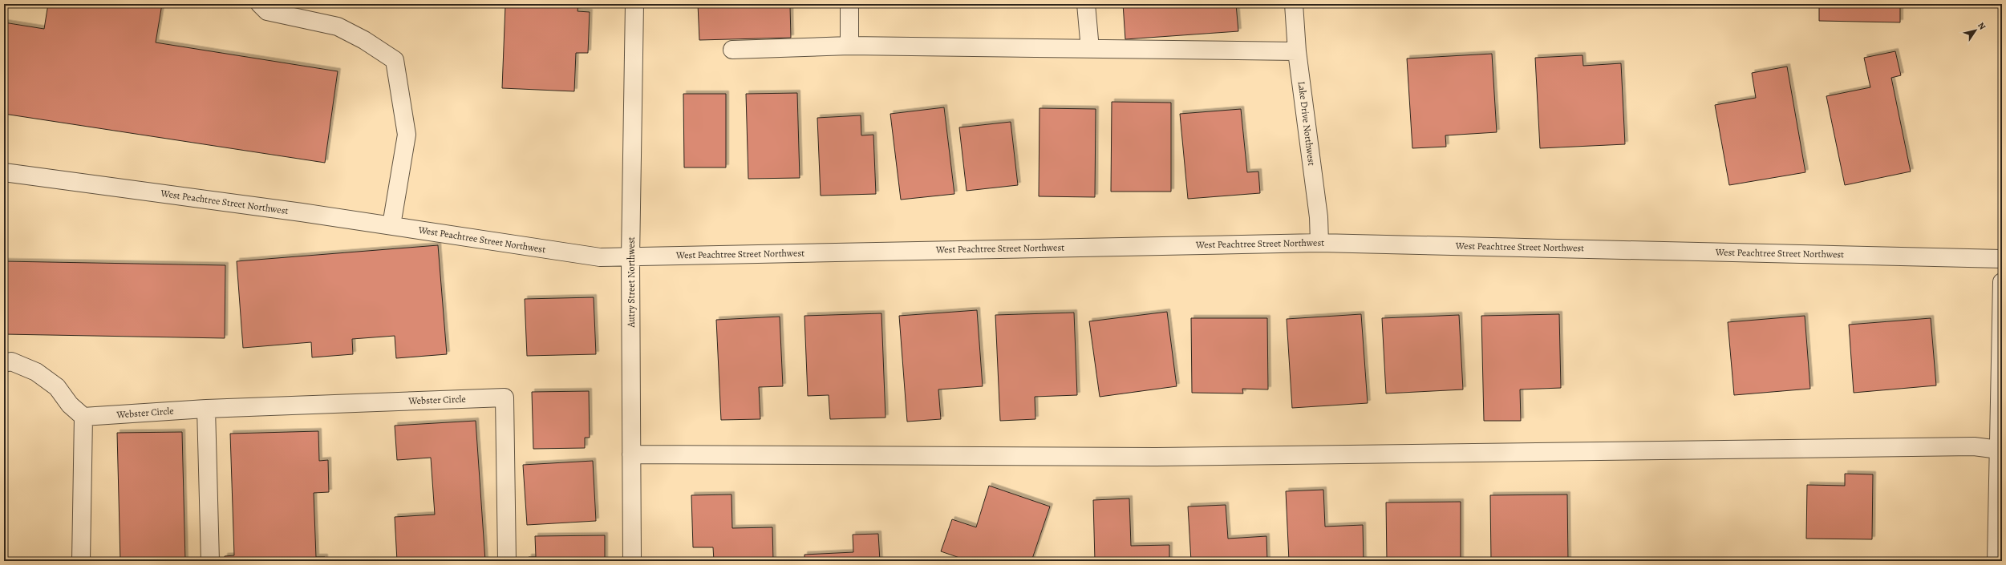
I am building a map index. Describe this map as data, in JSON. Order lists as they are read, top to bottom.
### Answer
{
  "streets": {
    "street": [
      "Lake Drive Northwest",
      "West Peachtree Street Northwest",
      "Autry Street Northwest",
      "Webster Circle"
    ]
  },
  "crossings": [
    ["Lake Drive Northwest", "West Peachtree Street Northwest"],
    ["West Peachtree Street Northwest", "Autry Street Northwest"]
  ],
  "north": "top right"
}
